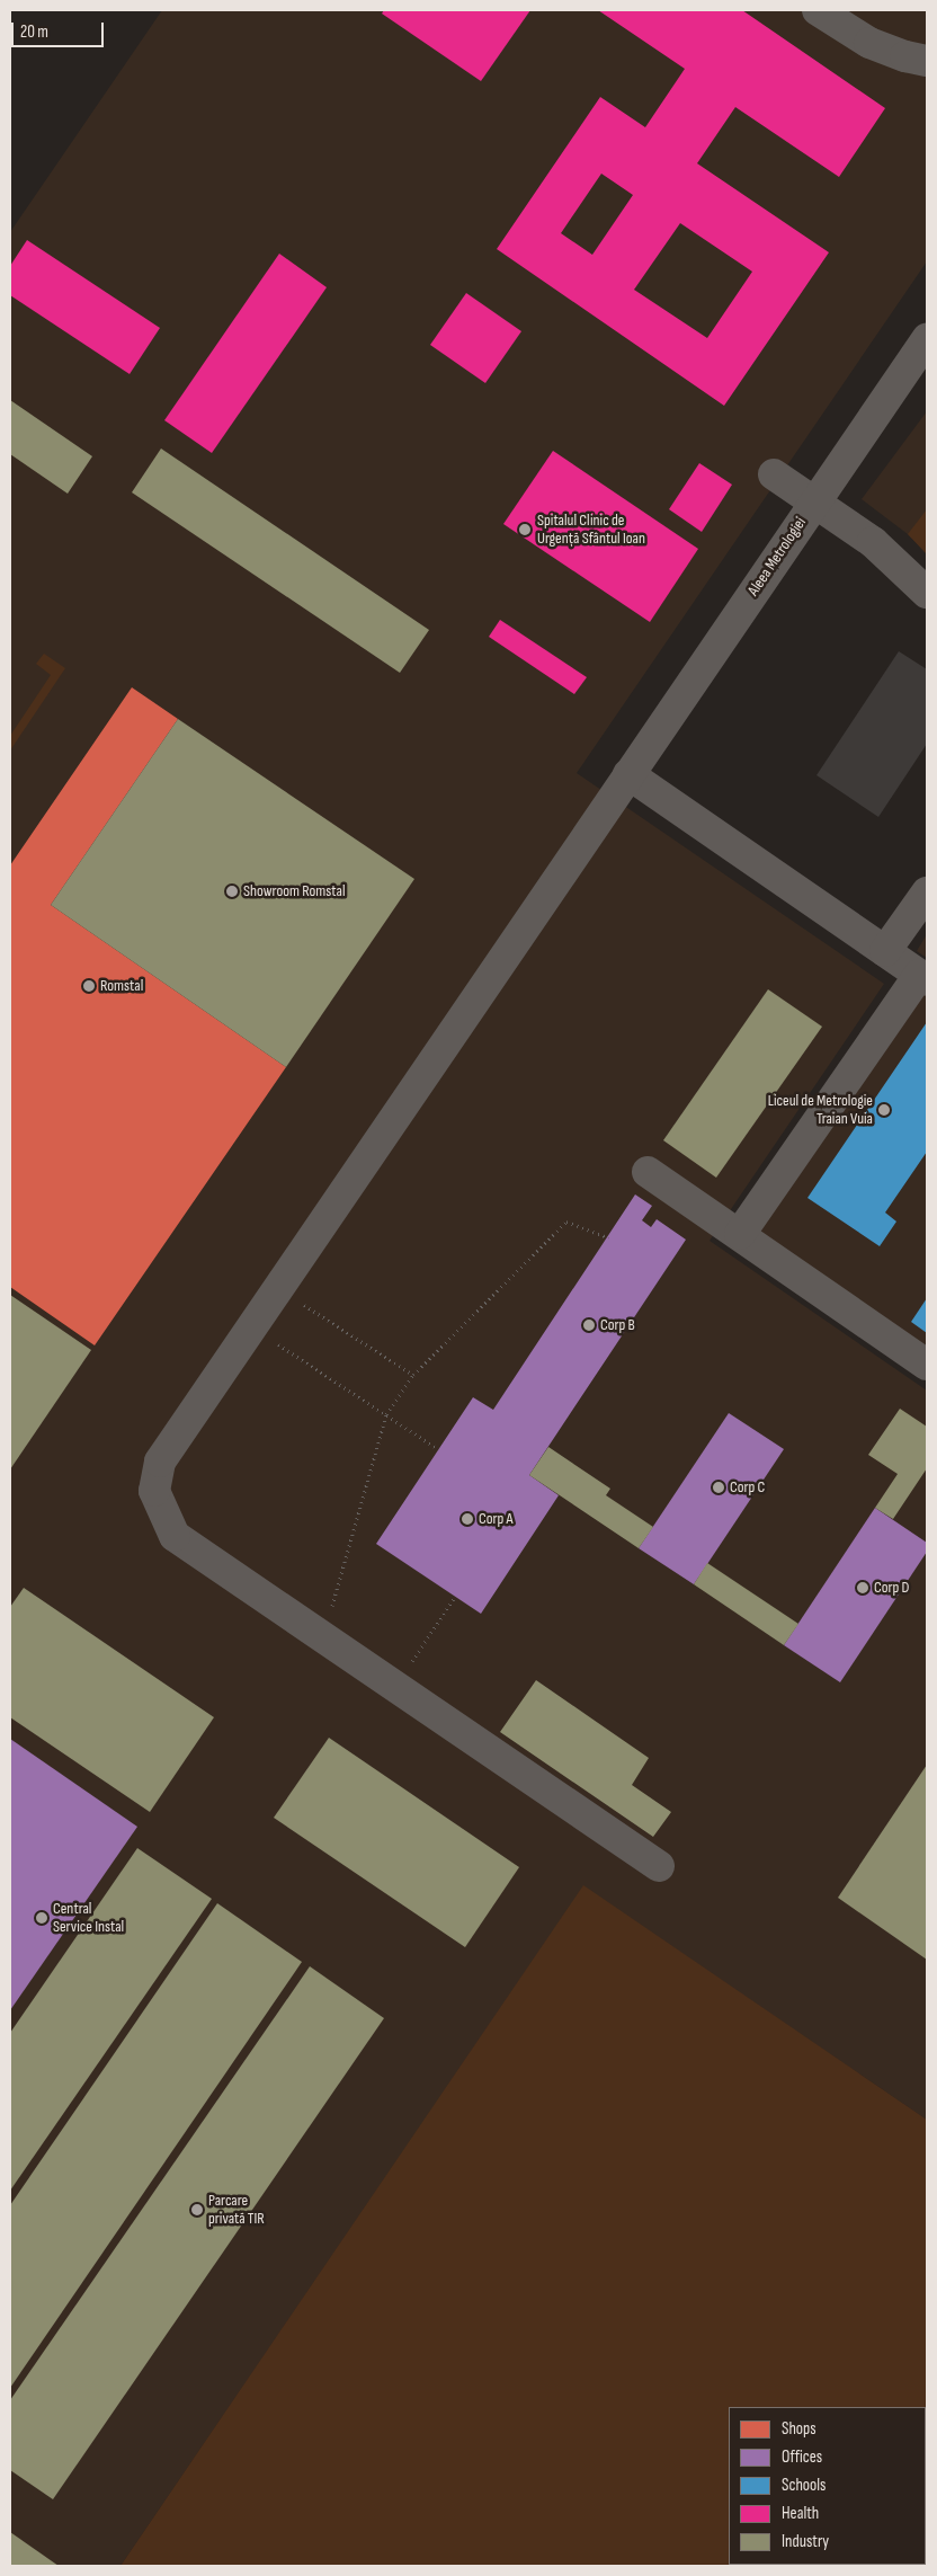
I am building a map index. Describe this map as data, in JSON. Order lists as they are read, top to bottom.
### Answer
{
  "streets": {
    "street": ["Aleea Metrologiei"]
  },
  "places": [
    "Spitalul Clinic de Urgență Sfântul Ioan",
    "Showroom Romstal",
    "Romstal",
    "Liceul de Metrologie Traian Vuia",
    "Corp B",
    "Corp C",
    "Corp A",
    "Corp D",
    "Central Service Instal",
    "Parcare privată TIR"
  ],
  "legend": [
    "Shops",
    "Offices",
    "Schools",
    "Health",
    "Industry"
  ],
  "scale_bar": "20 m"
}
